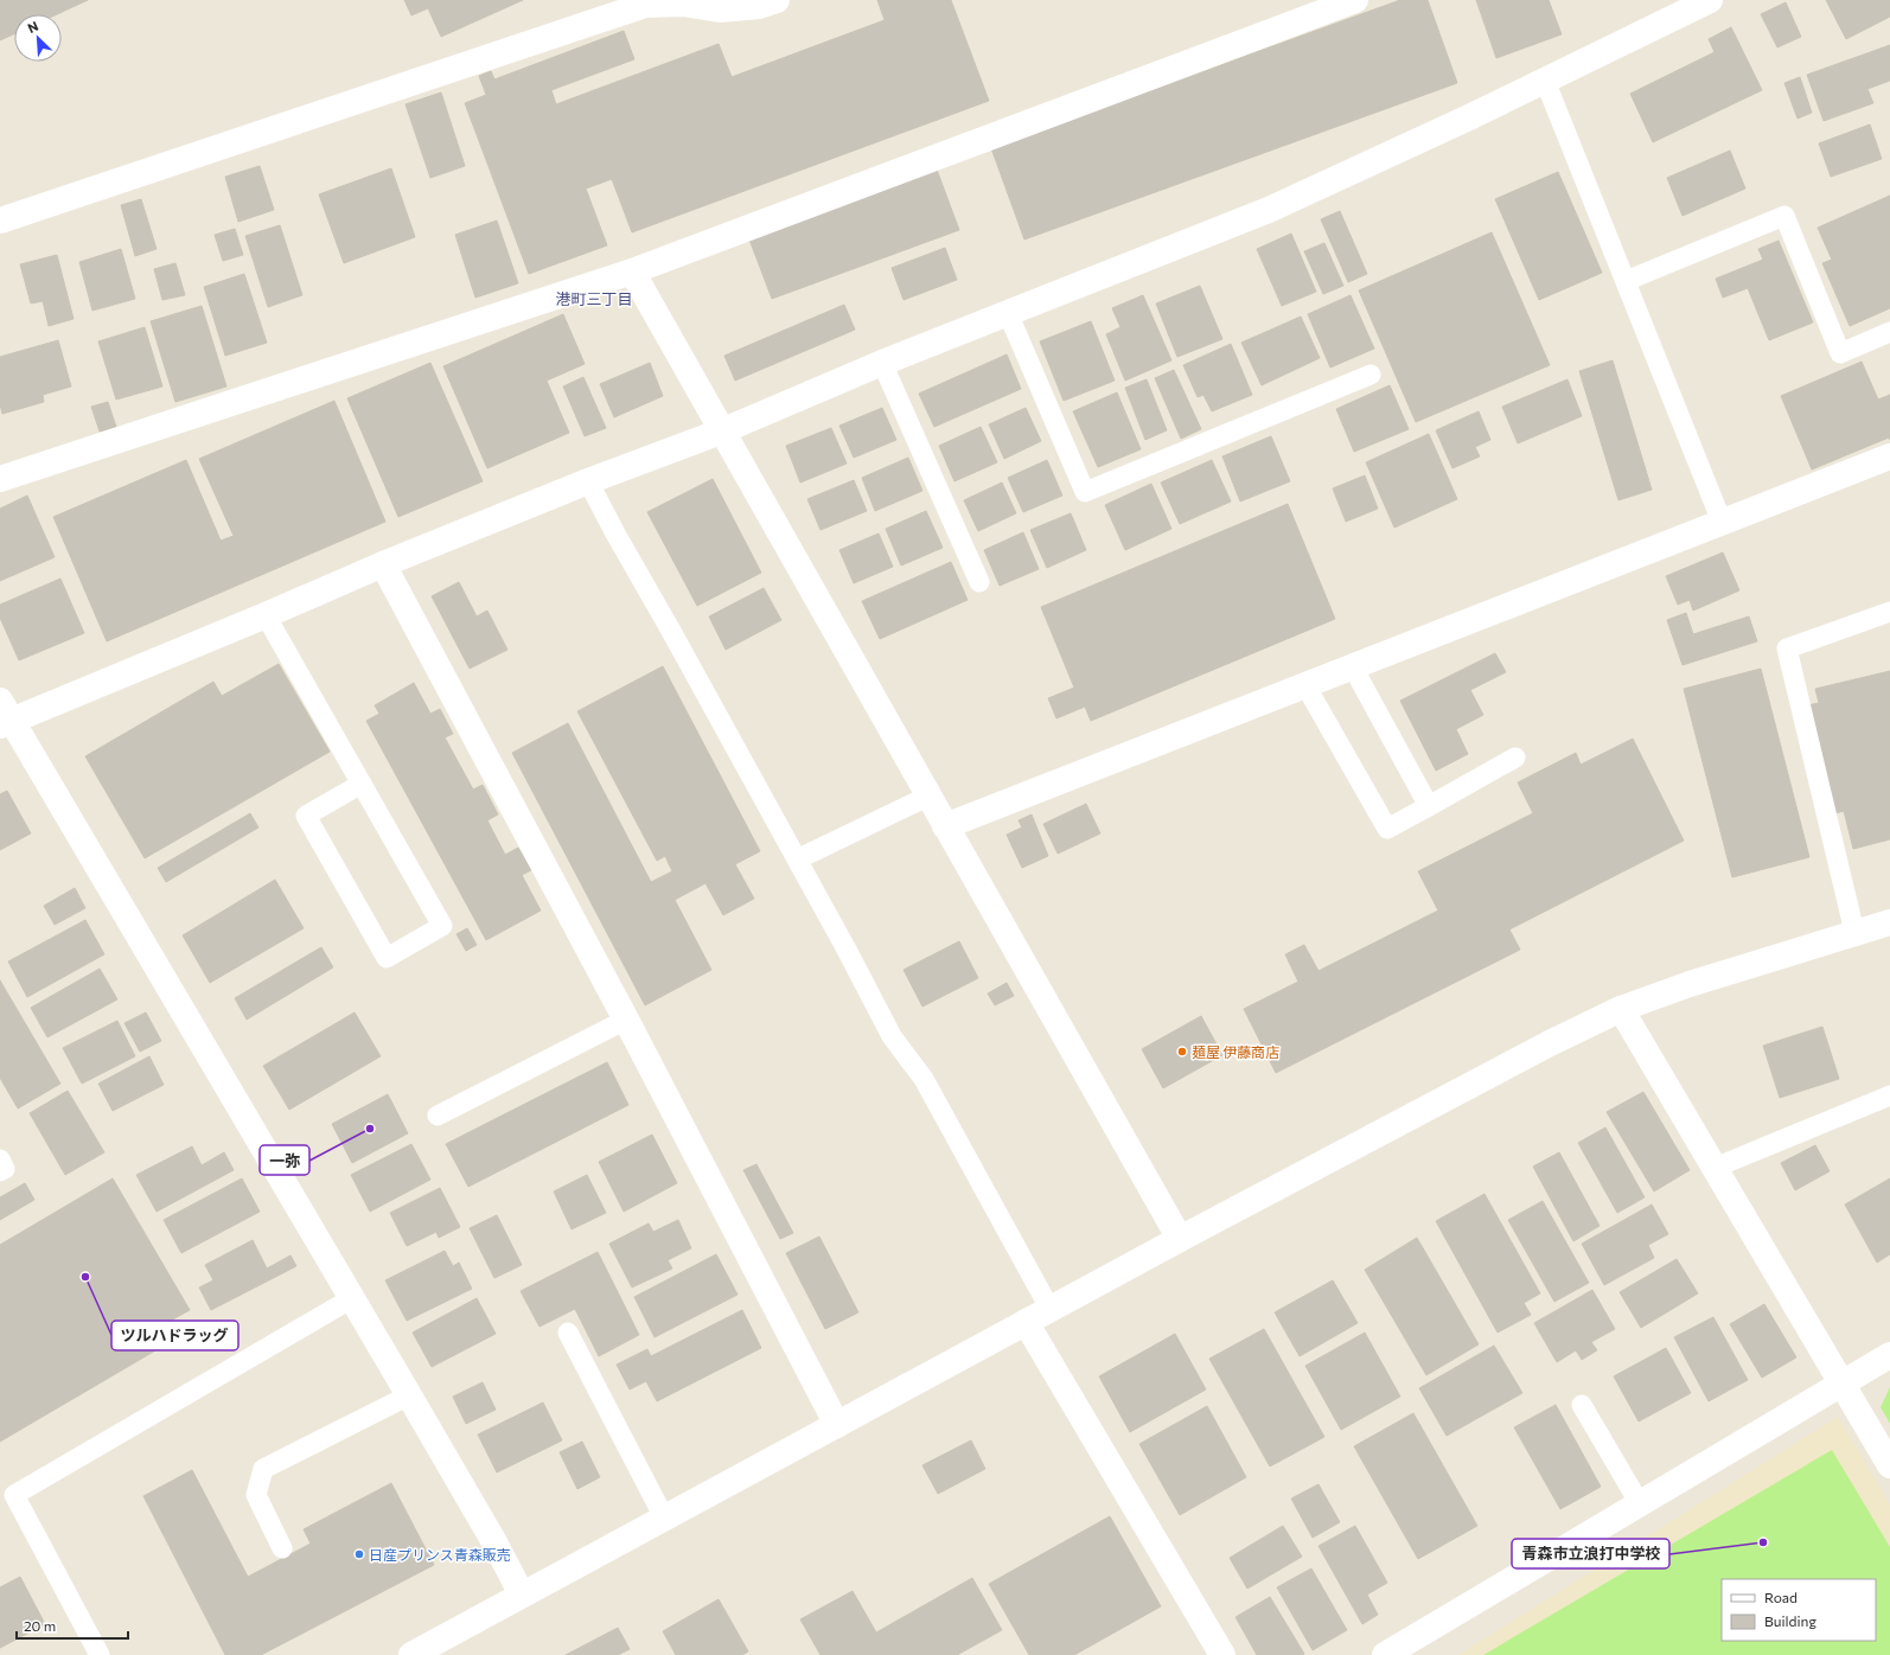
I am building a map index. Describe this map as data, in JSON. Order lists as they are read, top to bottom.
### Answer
{
  "districts": ["港町三丁目"],
  "places": [
    "麺屋 伊藤商店",
    "一弥",
    "ツルハドラッグ",
    "青森市立浪打中学校",
    "日産プリンス青森販売"
  ],
  "legend": ["Road", "Building"],
  "scale_bar": "20 m",
  "north": "top left"
}
